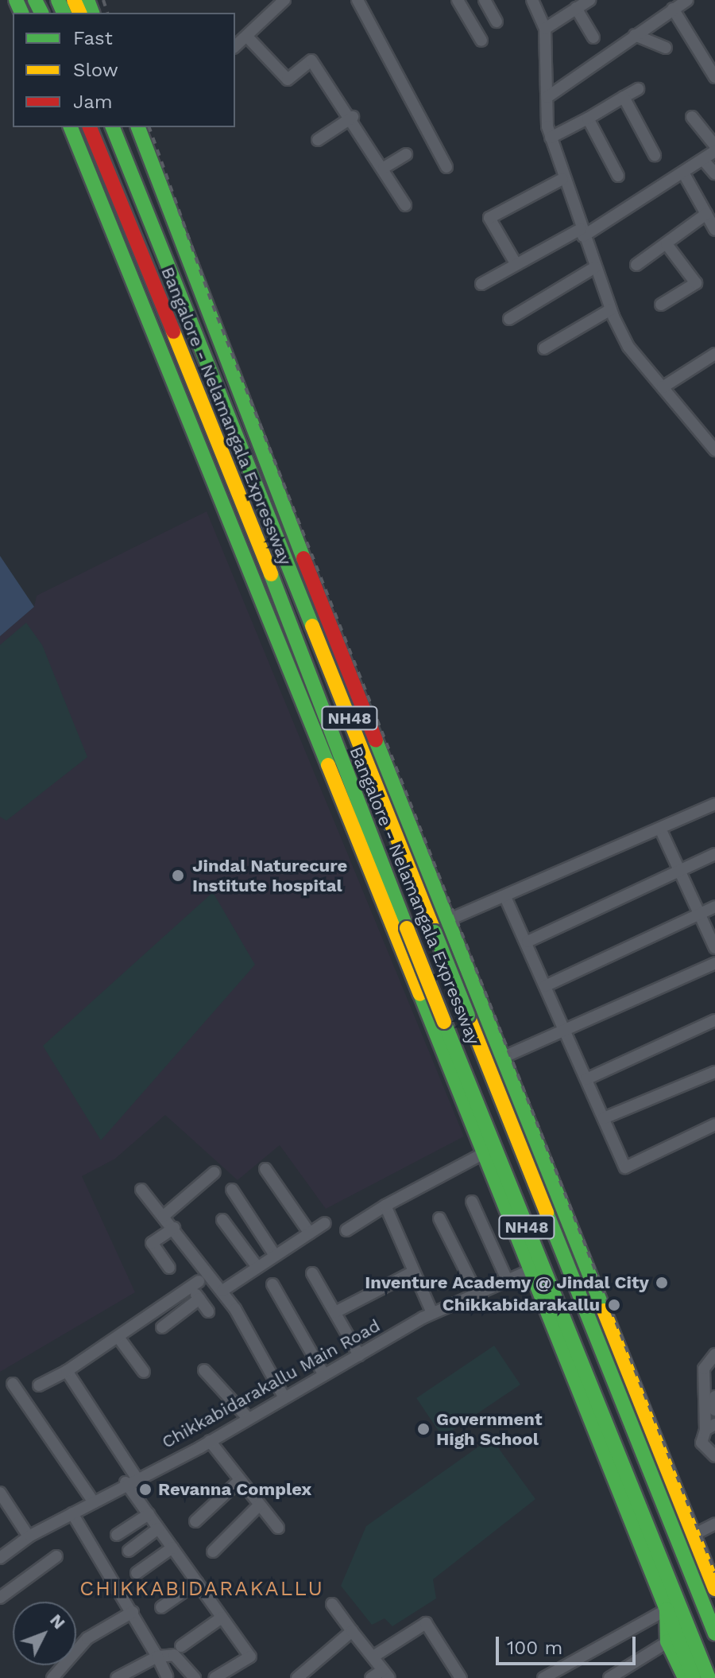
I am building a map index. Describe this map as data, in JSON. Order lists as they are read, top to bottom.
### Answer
{
  "streets": {
    "main road": ["Bangalore - Nelamangala Expressway", "NH48"],
    "street": ["Chikkabidarakallu Main Road"]
  },
  "districts": ["CHIKKABIDARAKALLU"],
  "places": [
    "Jindal Naturecure Institute hospital",
    "Inventure Academy @ Jindal City",
    "Chikkabidarakallu",
    "Government High School",
    "Revanna Complex"
  ],
  "legend": ["Fast", "Slow", "Jam"],
  "scale_bar": "100 m",
  "north": "top right"
}
